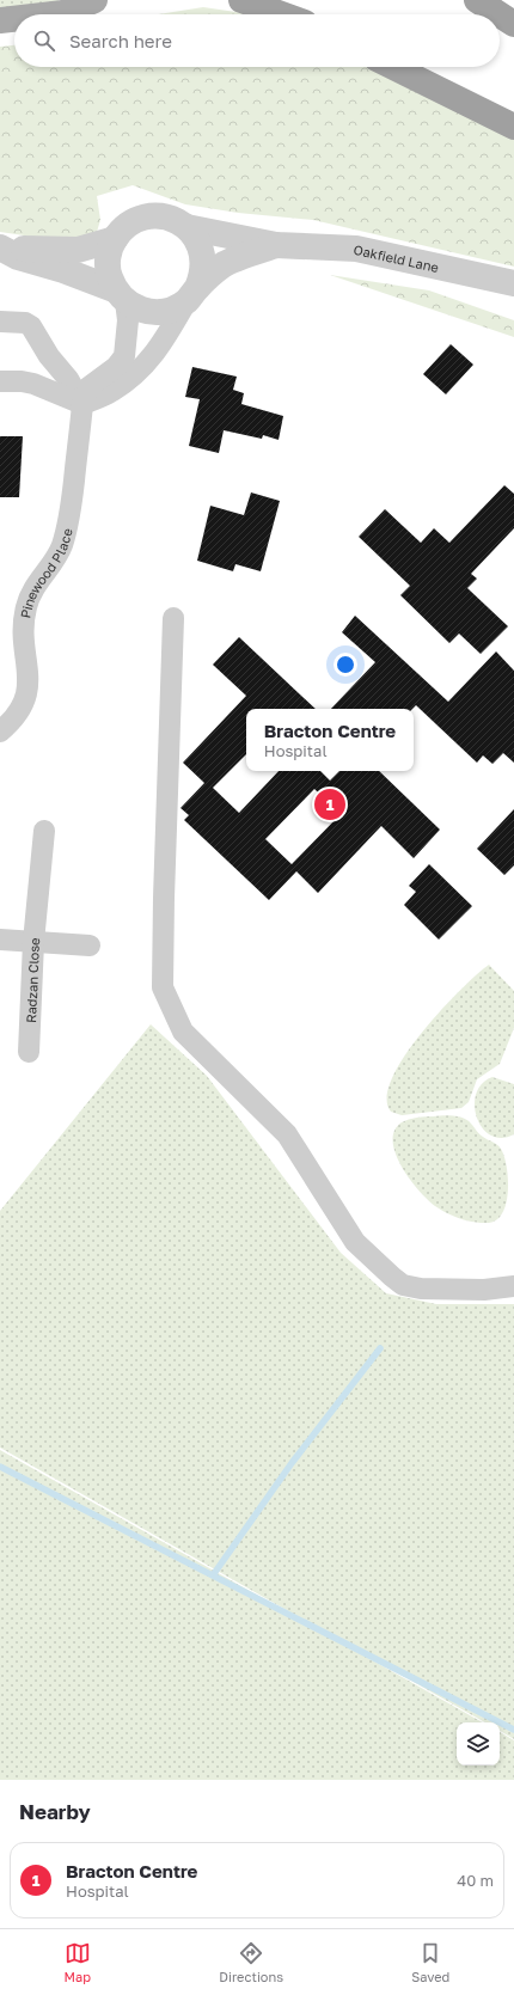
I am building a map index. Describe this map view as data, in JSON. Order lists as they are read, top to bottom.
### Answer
{
  "streets": {
    "street": ["Oakfield Lane", "Pinewood Place", "Radzan Close"]
  },
  "crossings": [
    ["Oakfield Lane", "Pinewood Place"]
  ],
  "page": {
    "search": "Search here",
    "popup": ["Bracton Centre", "Hospital"],
    "pins": "1",
    "heading": "Nearby",
    "list": [
      {
        "mark": "1",
        "name": "Bracton Centre",
        "note": "Hospital",
        "value": "40 m"
      }
    ],
    "nav": ["Map", "Directions", "Saved"]
  }
}
